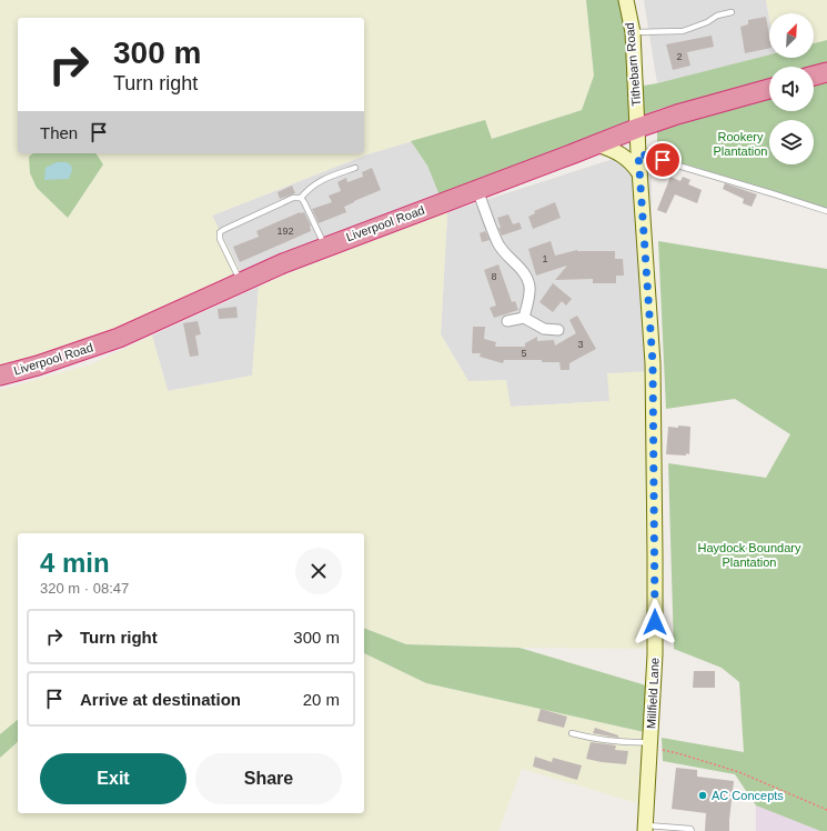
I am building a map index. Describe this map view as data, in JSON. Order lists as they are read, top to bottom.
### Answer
{
  "streets": {
    "highway": ["Liverpool Road"],
    "street": ["Tithebarn Road", "Millfield Lane"]
  },
  "crossings": [
    ["Tithebarn Road", "Liverpool Road"],
    ["Tithebarn Road", "Millfield Lane"],
    ["Liverpool Road", "Millfield Lane"]
  ],
  "parks": ["Rookery Plantation", "Haydock Boundary Plantation"],
  "places": ["AC Concepts"],
  "house_numbers": [
    "2",
    "192",
    "1",
    "8",
    "3",
    "5"
  ],
  "north": "top right",
  "page": {
    "turn": ["300 m", "Turn right"],
    "then": "Then",
    "heading": ["4 min", "320 m · 08:47"],
    "list": [
      {
        "name": "Turn right",
        "value": "300 m"
      },
      {
        "name": "Arrive at destination",
        "value": "20 m"
      }
    ],
    "buttons": ["Exit", "Share"]
  }
}
